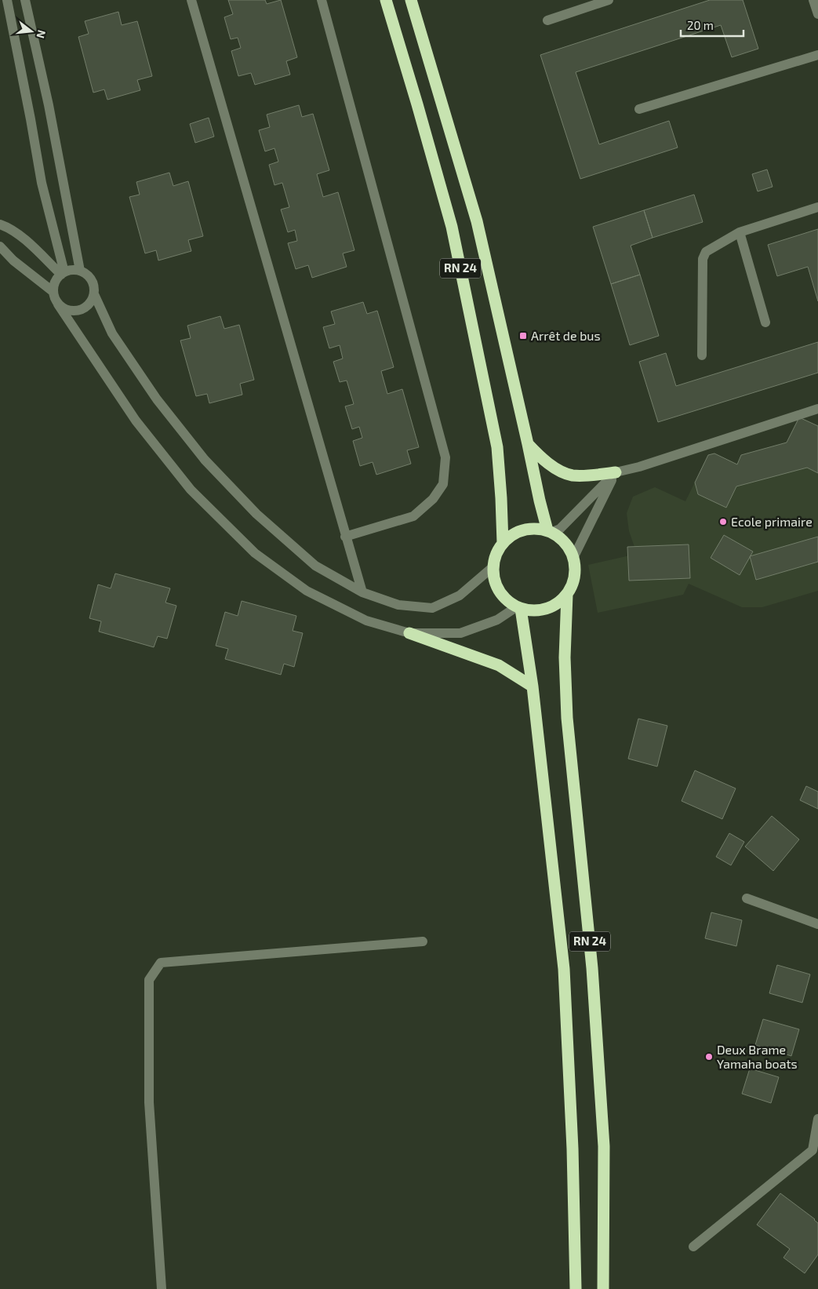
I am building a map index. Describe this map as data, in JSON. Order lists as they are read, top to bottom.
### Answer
{
  "streets": {
    "highway": ["RN 24"]
  },
  "places": {
    "transit": ["Arrêt de bus"],
    "other": ["Ecole primaire", "Deux Brame Yamaha boats"]
  },
  "scale_bar": "20 m",
  "north": "right"
}
